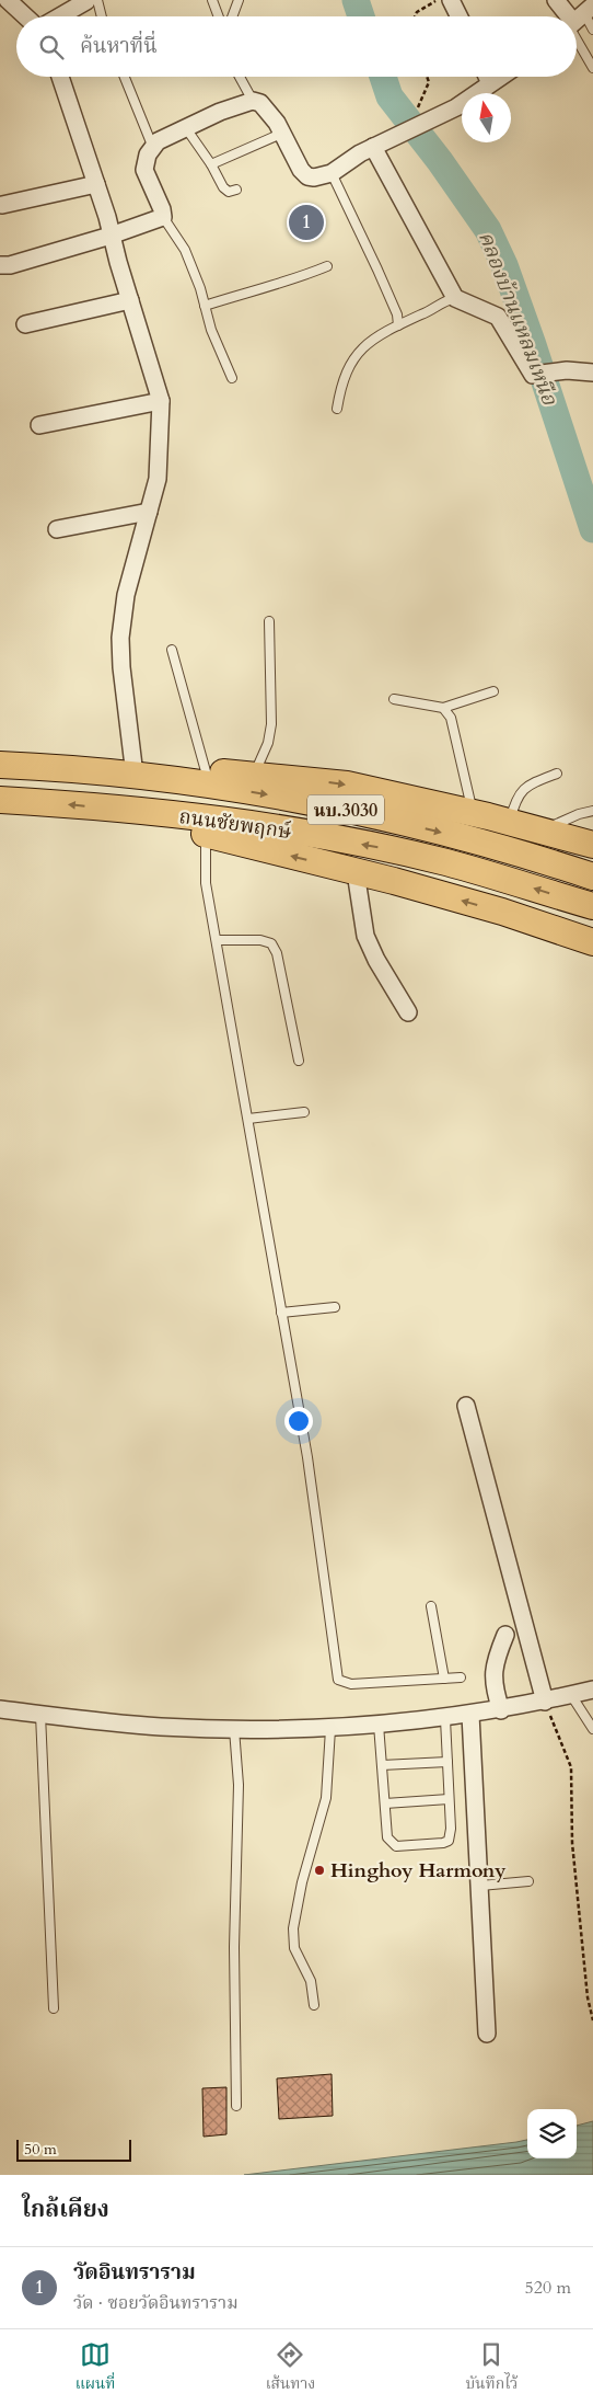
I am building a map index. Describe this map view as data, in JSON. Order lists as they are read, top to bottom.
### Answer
{
  "streets": {
    "main road": ["นบ.3030", "ถนนชัยพฤกษ์"]
  },
  "water": ["คลองบ้านแหลมเหนือ"],
  "places": ["Hinghoy Harmony"],
  "scale_bar": "50 m",
  "north": "top",
  "page": {
    "search": "ค้นหาที่นี่",
    "pins": "1",
    "scale": "50 m",
    "heading": "ใกล้เคียง",
    "list": [
      {
        "mark": "1",
        "name": "วัดอินทราราม",
        "note": "วัด · ซอยวัดอินทราราม",
        "value": "520 m"
      }
    ],
    "nav": ["แผนที่", "เส้นทาง", "บันทึกไว้"]
  }
}
